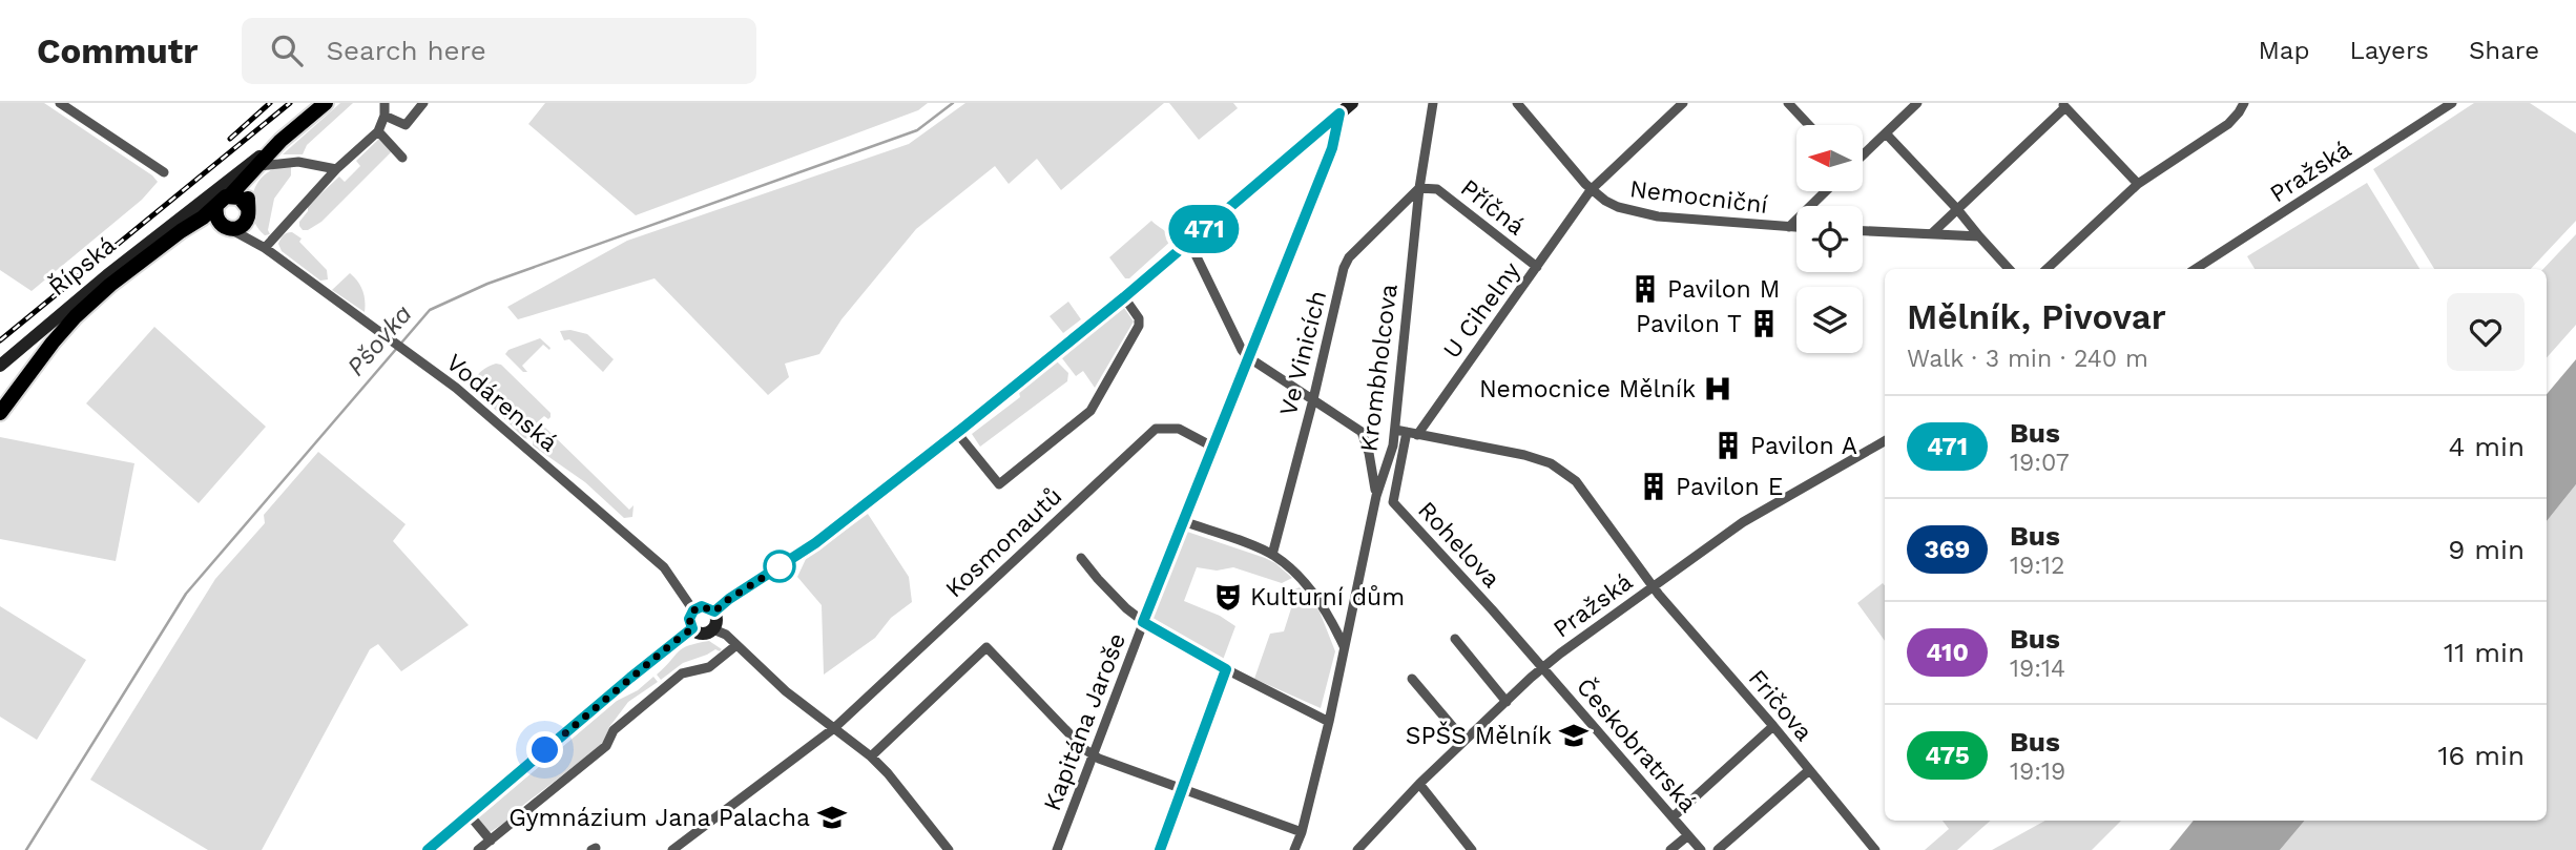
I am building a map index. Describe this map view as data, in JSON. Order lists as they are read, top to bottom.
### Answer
{
  "streets": {
    "main road": ["Řípská"],
    "street": [
      "Pražská",
      "Nemocniční",
      "Příčná",
      "U Cihelny",
      "Ve Vinicích",
      "Krombholcova",
      "Vodárenská",
      "Kosmonautů",
      "Rohelova",
      "Fričova",
      "Kapitána Jaroše",
      "Českobratrská"
    ]
  },
  "crossings": [
    ["Pražská", "Rohelova"],
    ["Pražská", "Fričova"],
    ["Pražská", "Českobratrská"],
    ["Nemocniční", "U Cihelny"],
    ["Příčná", "U Cihelny"],
    ["Příčná", "Ve Vinicích"],
    ["Příčná", "Krombholcova"],
    ["Řípská", "Vodárenská"],
    ["U Cihelny", "Fričova"],
    ["Ve Vinicích", "Krombholcova"],
    ["Krombholcova", "Rohelova"],
    ["Kosmonautů", "Kapitána Jaroše"],
    ["Rohelova", "Českobratrská"]
  ],
  "water": ["Pšovka"],
  "places": {
    "building": [
      "Pavilon M",
      "Pavilon T",
      "Pavilon A",
      "Pavilon E"
    ],
    "hospital": ["Nemocnice Mělník"],
    "theatre": ["Kulturní dům"],
    "school or university": ["SPŠS Mělník", "Gymnázium Jana Palacha"]
  },
  "lines": ["bus line 471"],
  "north": "left",
  "page": {
    "header": "Commutr",
    "search": "Search here",
    "nav": ["Map", "Layers", "Share"],
    "on_map": "471",
    "heading": ["Mělník, Pivovar", "Walk · 3 min · 240 m"],
    "list": [
      {
        "mark": "471",
        "name": "Bus",
        "note": "19:07",
        "value": "4 min"
      },
      {
        "mark": "369",
        "name": "Bus",
        "note": "19:12",
        "value": "9 min"
      },
      {
        "mark": "410",
        "name": "Bus",
        "note": "19:14",
        "value": "11 min"
      },
      {
        "mark": "475",
        "name": "Bus",
        "note": "19:19",
        "value": "16 min"
      }
    ]
  }
}
